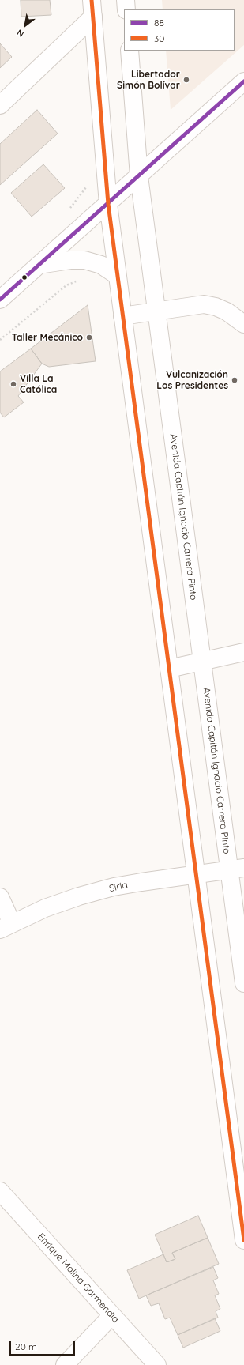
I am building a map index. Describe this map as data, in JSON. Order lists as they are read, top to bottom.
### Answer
{
  "streets": {
    "street": ["Avenida Capitán Ignacio Carrera Pinto", "Siria", "Enrique Molina Garmendia"]
  },
  "crossings": [
    ["Avenida Capitán Ignacio Carrera Pinto", "Siria"]
  ],
  "places": [
    "Libertador Simón Bolívar",
    "Taller Mecánico",
    "Vulcanización Los Presidentes",
    "Villa La Católica"
  ],
  "lines": ["transit line 30", "transit line 88"],
  "legend": ["88", "30"],
  "scale_bar": "20 m",
  "north": "bottom left"
}
